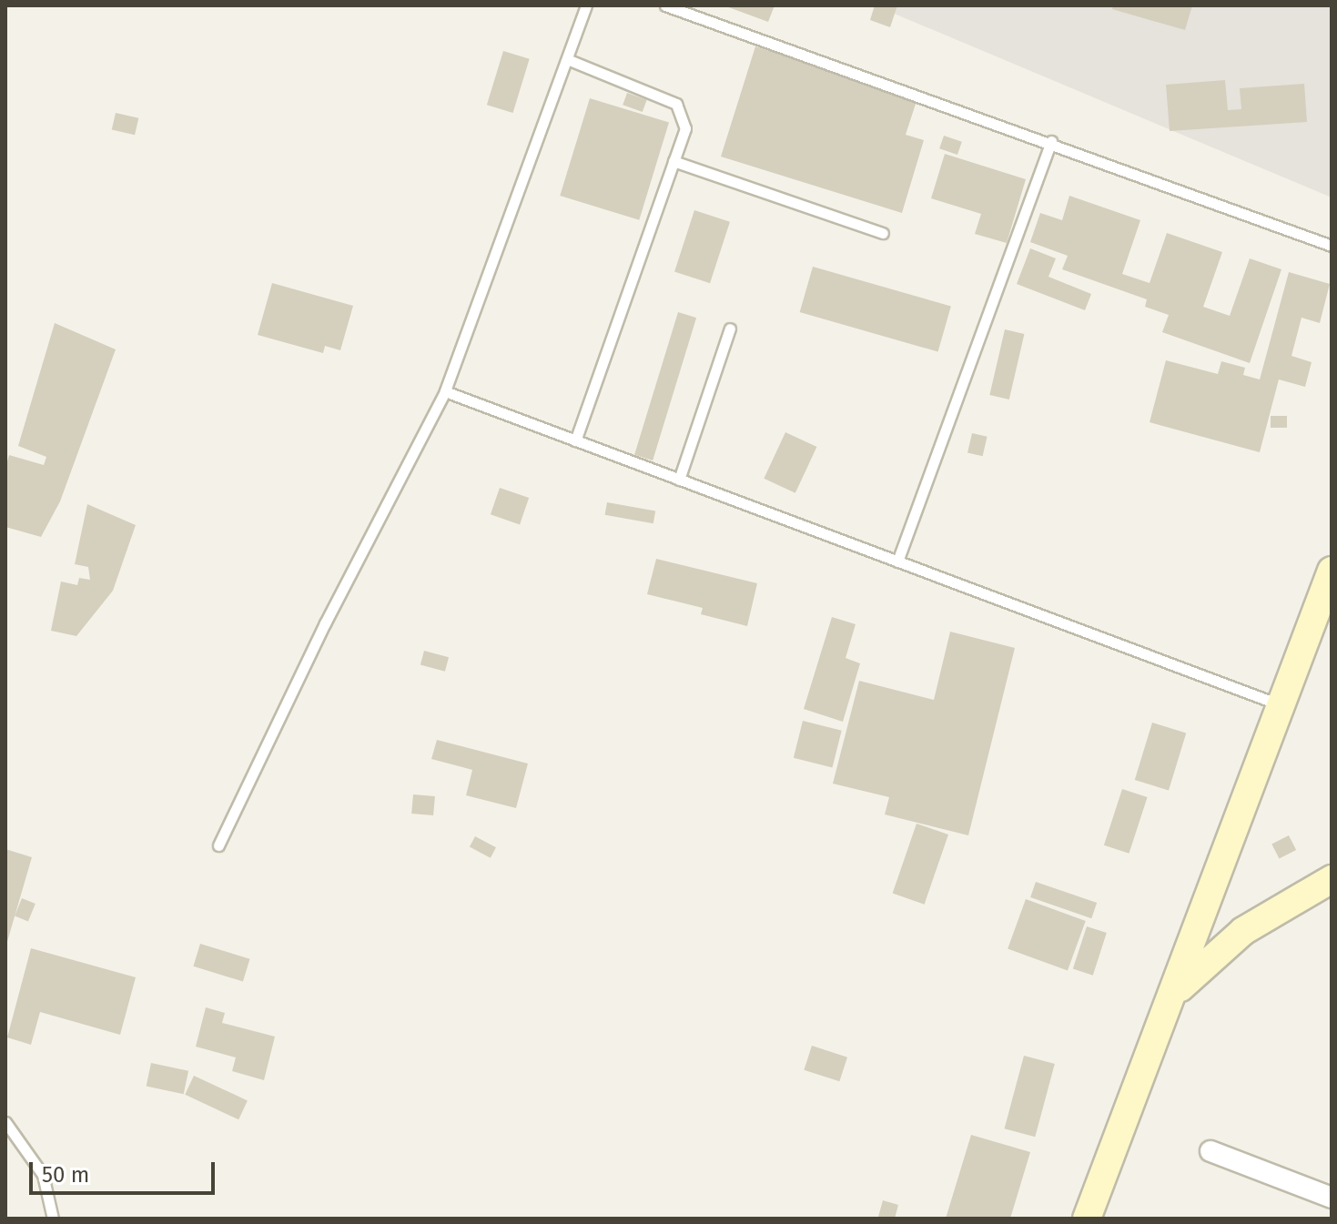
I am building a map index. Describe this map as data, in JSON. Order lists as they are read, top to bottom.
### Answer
{
  "scale_bar": "50 m"
}
